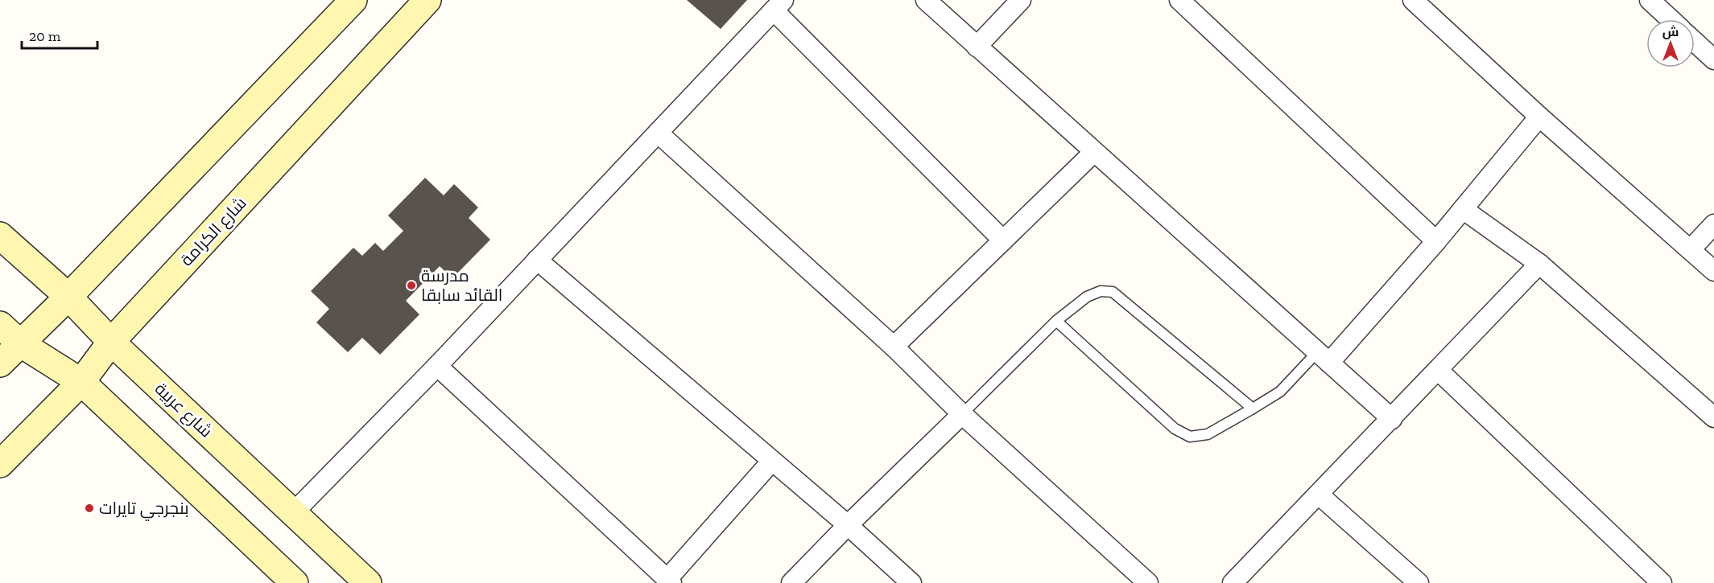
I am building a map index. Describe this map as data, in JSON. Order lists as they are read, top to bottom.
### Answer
{
  "streets": {
    "street": ["شارع الكرامة", "شارع عربية"]
  },
  "crossings": [
    ["شارع الكرامة", "شارع عربية"]
  ],
  "places": ["مدرسة القائد سابقا", "بنجرجي تايرات"],
  "scale_bar": "20 m",
  "north": "top"
}
